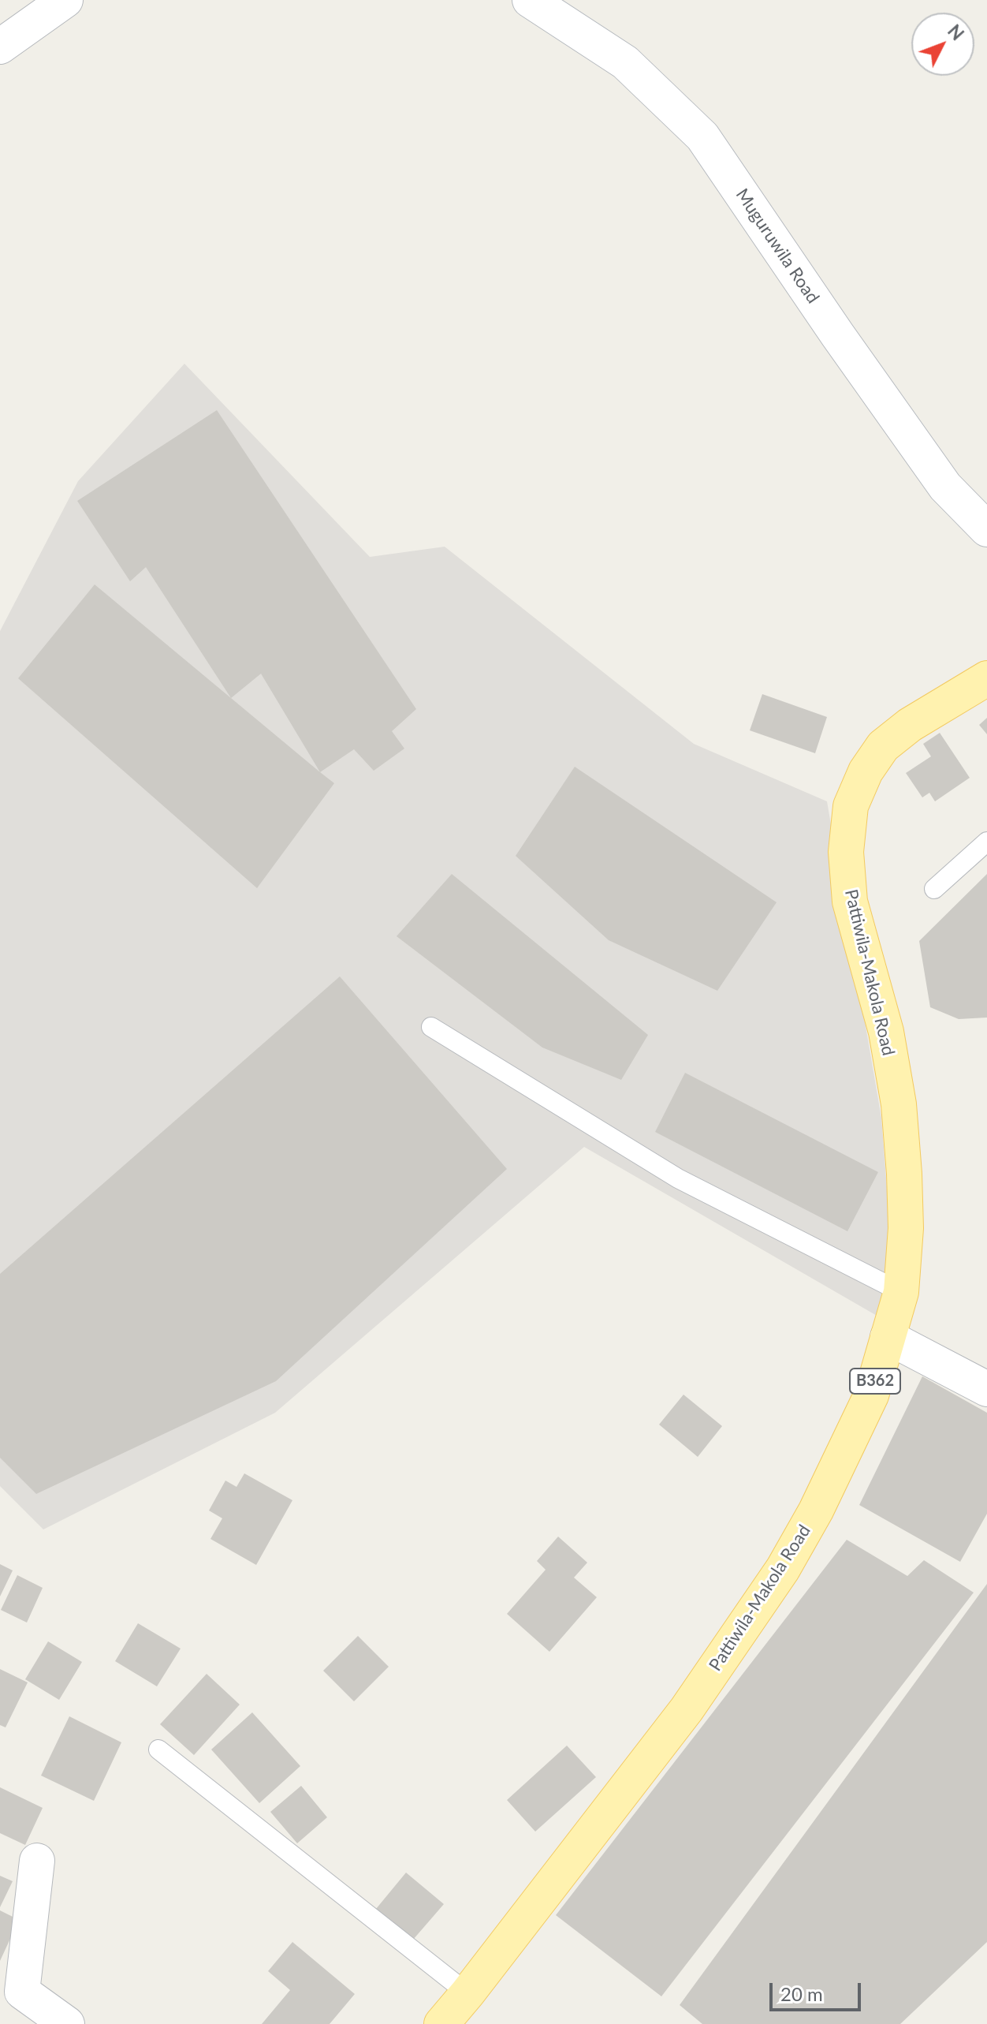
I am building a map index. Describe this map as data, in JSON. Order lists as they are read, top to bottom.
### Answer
{
  "streets": {
    "main road": ["Pattiwila-Makola Road", "B362"],
    "street": ["Muguruwila Road"]
  },
  "scale_bar": "20 m",
  "north": "top right"
}
